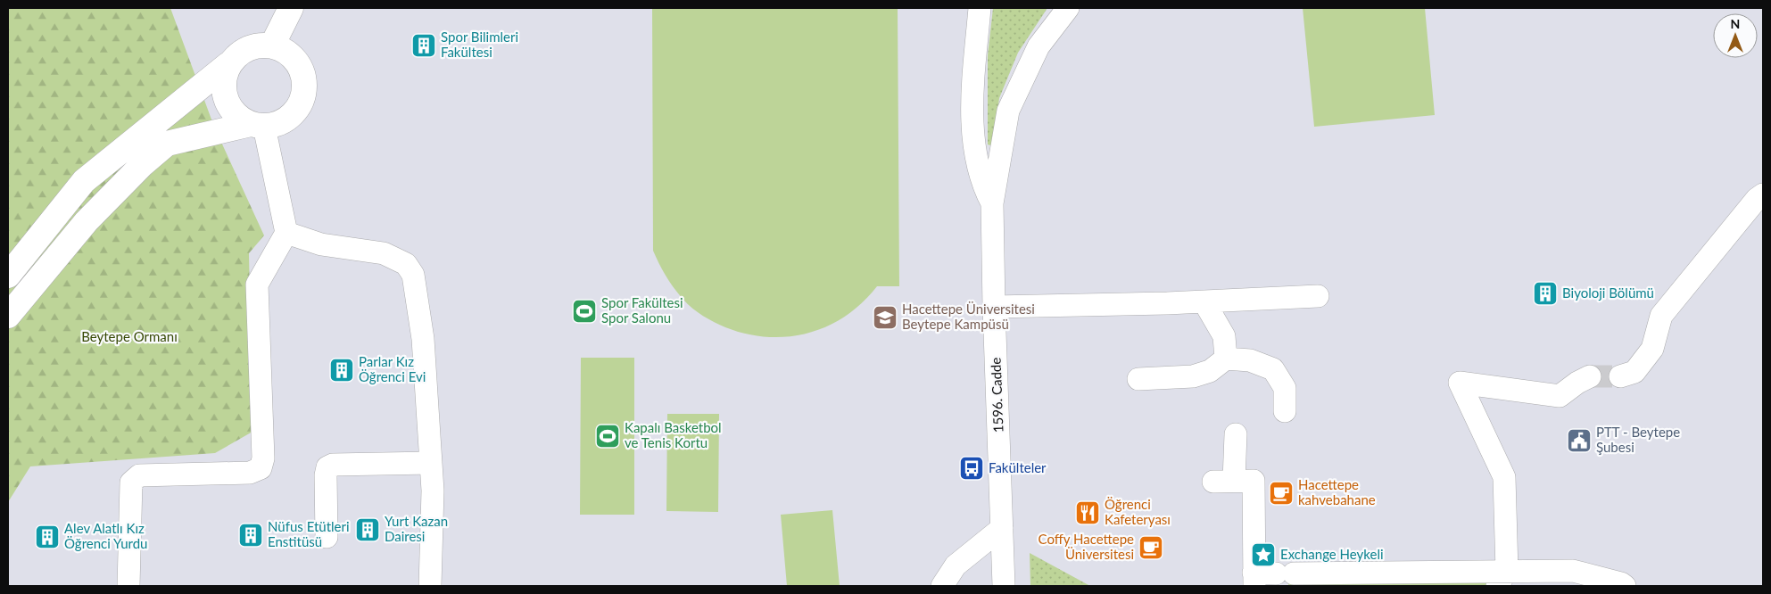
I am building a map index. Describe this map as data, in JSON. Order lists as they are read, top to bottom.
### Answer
{
  "streets": {
    "street": ["1596. Cadde"]
  },
  "parks": ["Beytepe Ormanı"],
  "places": {
    "building": [
      "Spor Bilimleri Fakültesi",
      "Biyoloji Bölümü",
      "Parlar Kız Öğrenci Evi",
      "Yurt Kazan Dairesi",
      "Nüfus Etütleri Enstitüsü",
      "Alev Alatlı Kız Öğrenci Yurdu"
    ],
    "sports": ["Spor Fakültesi Spor Salonu", "Kapalı Basketbol ve Tenis Kortu"],
    "school or university": ["Hacettepe Üniversitesi Beytepe Kampüsü"],
    "public building": ["PTT - Beytepe Şubesi"],
    "bus stop": ["Fakülteler"],
    "cafe": ["Hacettepe kahvebahane", "Coffy Hacettepe Üniversitesi"],
    "restaurant": ["Öğrenci Kafeteryası"],
    "place": ["Exchange Heykeli"]
  },
  "north": "top"
}
